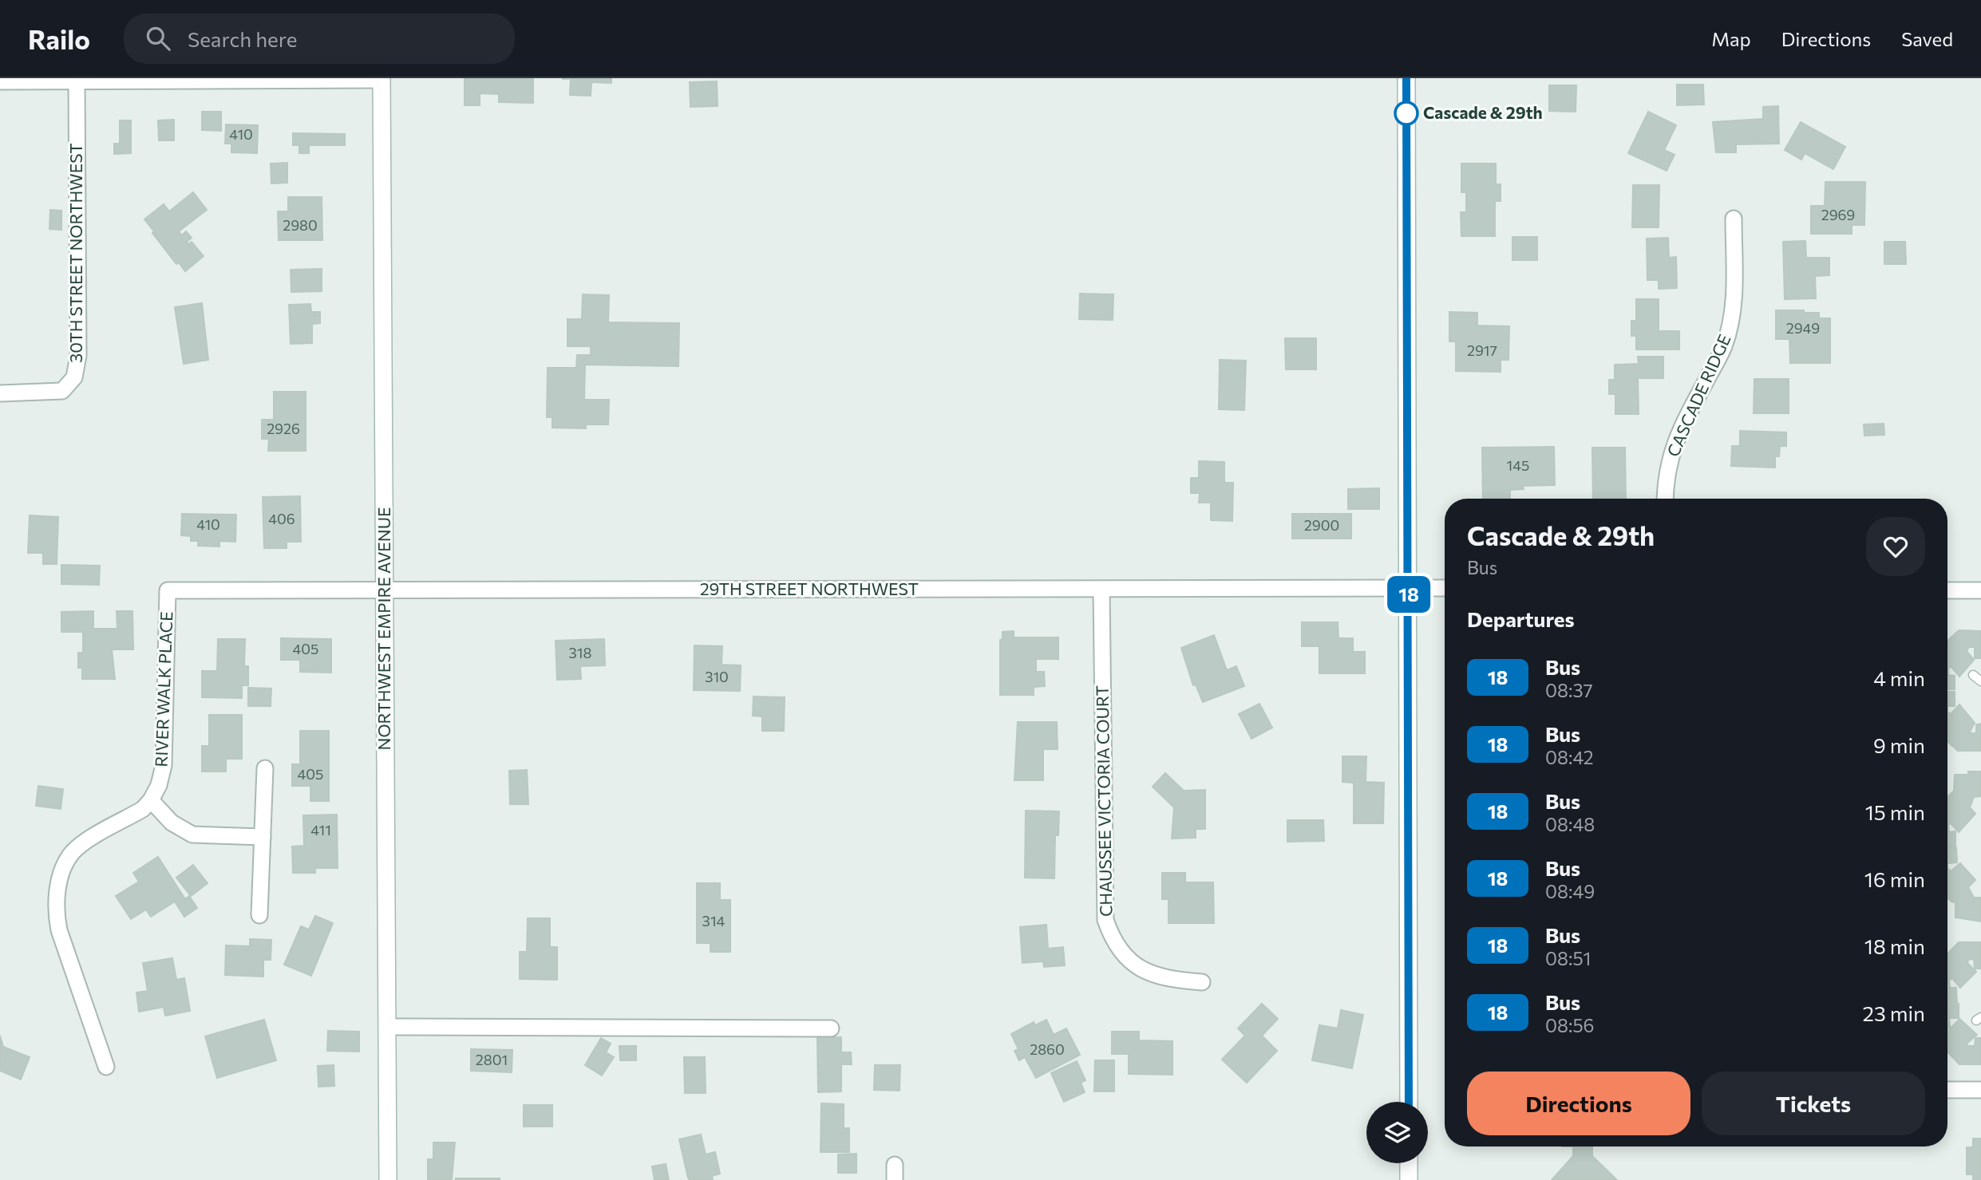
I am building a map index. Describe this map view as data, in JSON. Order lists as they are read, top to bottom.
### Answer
{
  "streets": {
    "street": [
      "30TH STREET NORTHWEST",
      "CASCADE RIDGE",
      "29TH STREET NORTHWEST",
      "NORTHWEST EMPIRE AVENUE",
      "RIVER WALK PLACE",
      "CHAUSSEE VICTORIA COURT"
    ]
  },
  "crossings": [
    ["29TH STREET NORTHWEST", "NORTHWEST EMPIRE AVENUE"],
    ["29TH STREET NORTHWEST", "RIVER WALK PLACE"],
    ["29TH STREET NORTHWEST", "CHAUSSEE VICTORIA COURT"]
  ],
  "places": ["Cascade & 29th"],
  "lines": ["bus line 18"],
  "house_numbers": [
    "410",
    "2969",
    "2980",
    "2949",
    "2917",
    "2926",
    "145",
    "406",
    "410",
    "2900",
    "405",
    "318",
    "310",
    "405",
    "411",
    "314",
    "2860",
    "2801"
  ],
  "page": {
    "header": "Railo",
    "search": "Search here",
    "nav": ["Map", "Directions", "Saved"],
    "on_map": "18",
    "heading": [
      ["Cascade & 29th", "Bus"],
      "Departures"
    ],
    "list": [
      {
        "mark": "18",
        "name": "Bus",
        "note": "08:37",
        "value": "4 min"
      },
      {
        "mark": "18",
        "name": "Bus",
        "note": "08:42",
        "value": "9 min"
      },
      {
        "mark": "18",
        "name": "Bus",
        "note": "08:48",
        "value": "15 min"
      },
      {
        "mark": "18",
        "name": "Bus",
        "note": "08:49",
        "value": "16 min"
      },
      {
        "mark": "18",
        "name": "Bus",
        "note": "08:51",
        "value": "18 min"
      },
      {
        "mark": "18",
        "name": "Bus",
        "note": "08:56",
        "value": "23 min"
      }
    ],
    "buttons": ["Directions", "Tickets"]
  }
}
